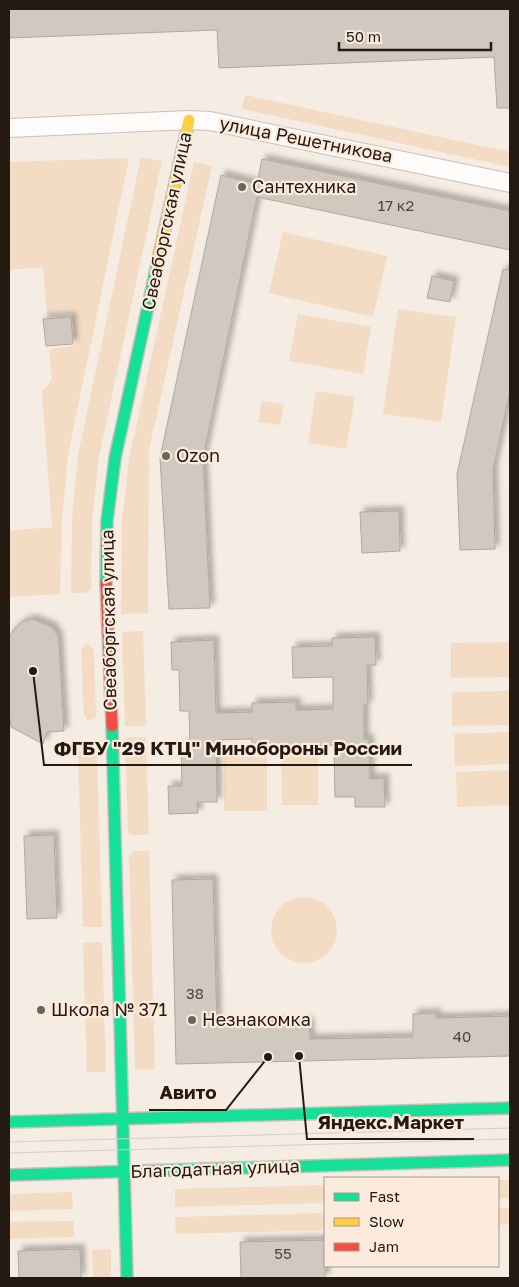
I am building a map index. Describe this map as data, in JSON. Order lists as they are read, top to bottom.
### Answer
{
  "streets": {
    "street": ["улица Решетникова", "Свеаборгская улица", "Благодатная улица"]
  },
  "crossings": [
    ["улица Решетникова", "Свеаборгская улица"],
    ["Свеаборгская улица", "Благодатная улица"]
  ],
  "places": [
    "Сантехника",
    "Ozon",
    "ФГБУ \"29 КТЦ\" Минобороны России",
    "Школа № 371",
    "Незнакомка",
    "Яндекс.Маркет",
    "Авито"
  ],
  "house_numbers": [
    "17 к2",
    "38",
    "40",
    "55"
  ],
  "legend": ["Fast", "Slow", "Jam"],
  "scale_bar": "50 m"
}
